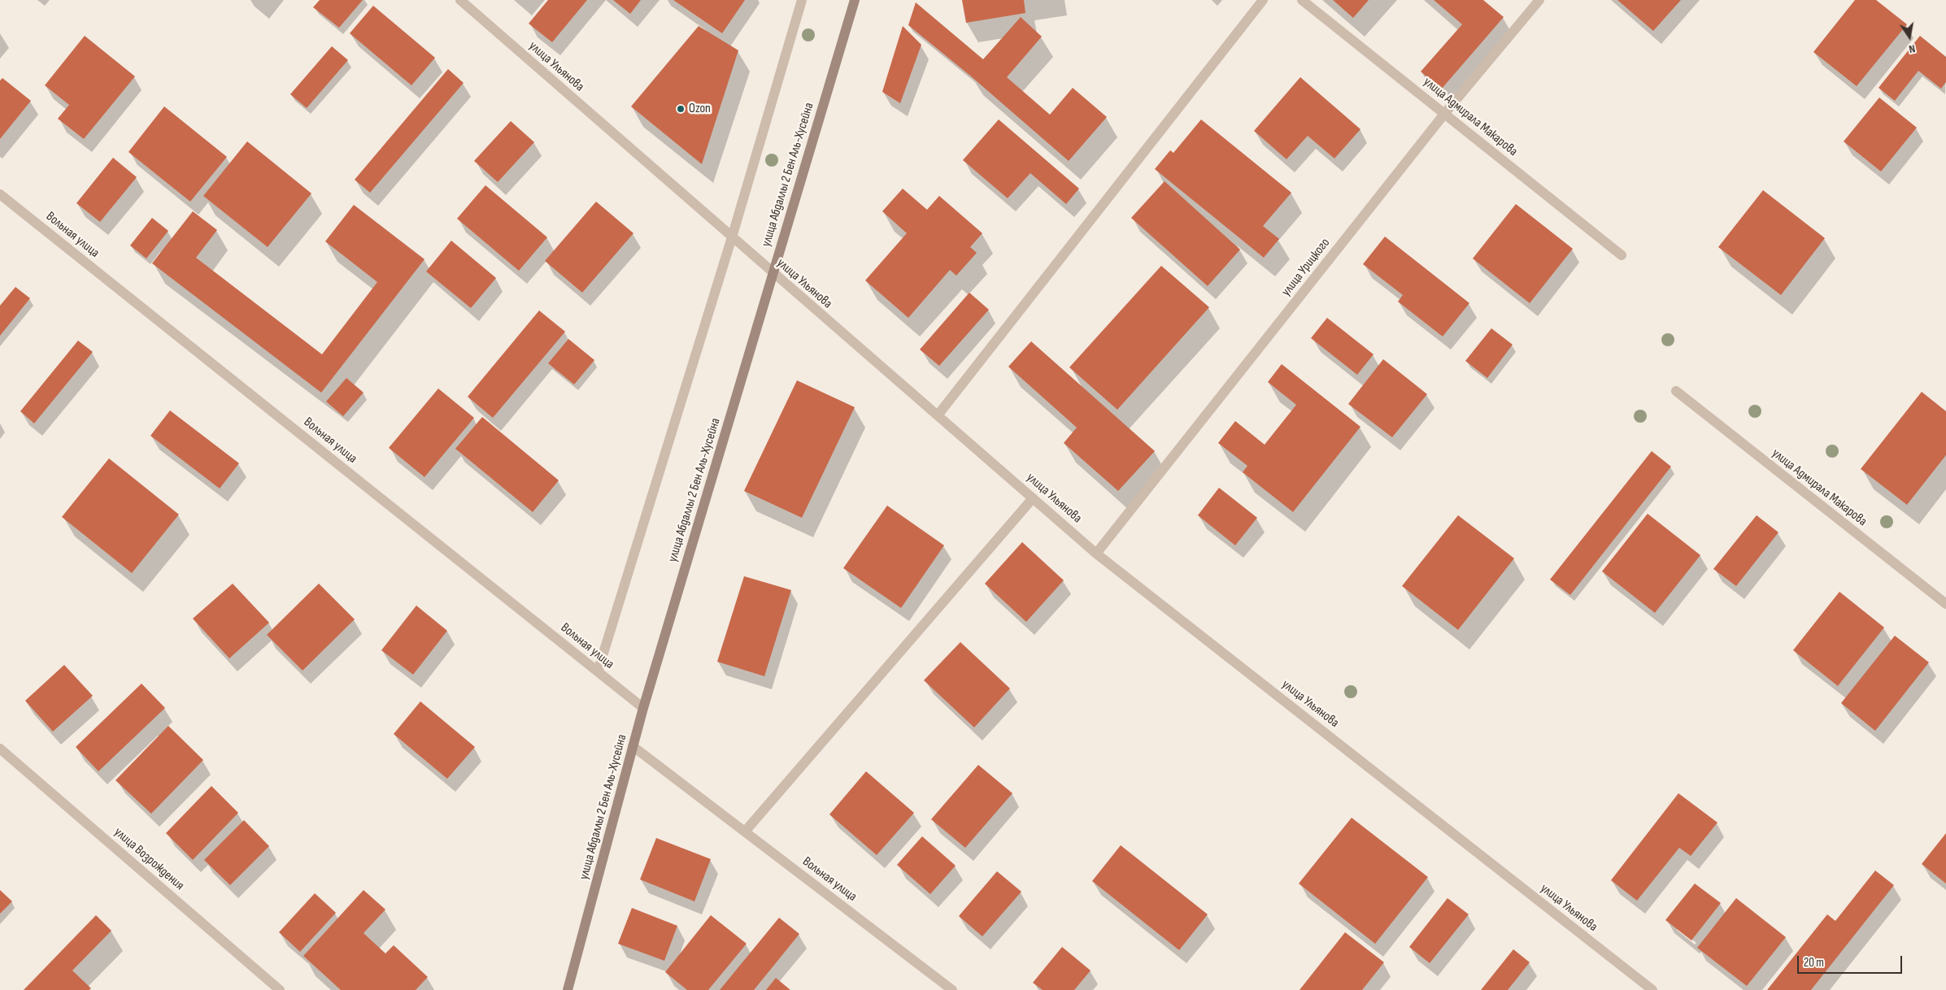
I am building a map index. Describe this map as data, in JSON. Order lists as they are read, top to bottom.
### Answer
{
  "streets": {
    "main road": ["улица Абдаллы 2 Бен Аль-Хусейна"],
    "street": [
      "улица Ульянова",
      "улица Адмирала Макарова",
      "Вольная улица",
      "улица Урицкого",
      "улица Возрождения"
    ]
  },
  "crossings": [
    ["улица Ульянова", "улица Абдаллы 2 Бен Аль-Хусейна"],
    ["улица Ульянова", "улица Урицкого"],
    ["улица Адмирала Макарова", "улица Урицкого"],
    ["улица Абдаллы 2 Бен Аль-Хусейна", "Вольная улица"]
  ],
  "places": ["Ozon"],
  "scale_bar": "20 m",
  "north": "bottom"
}
